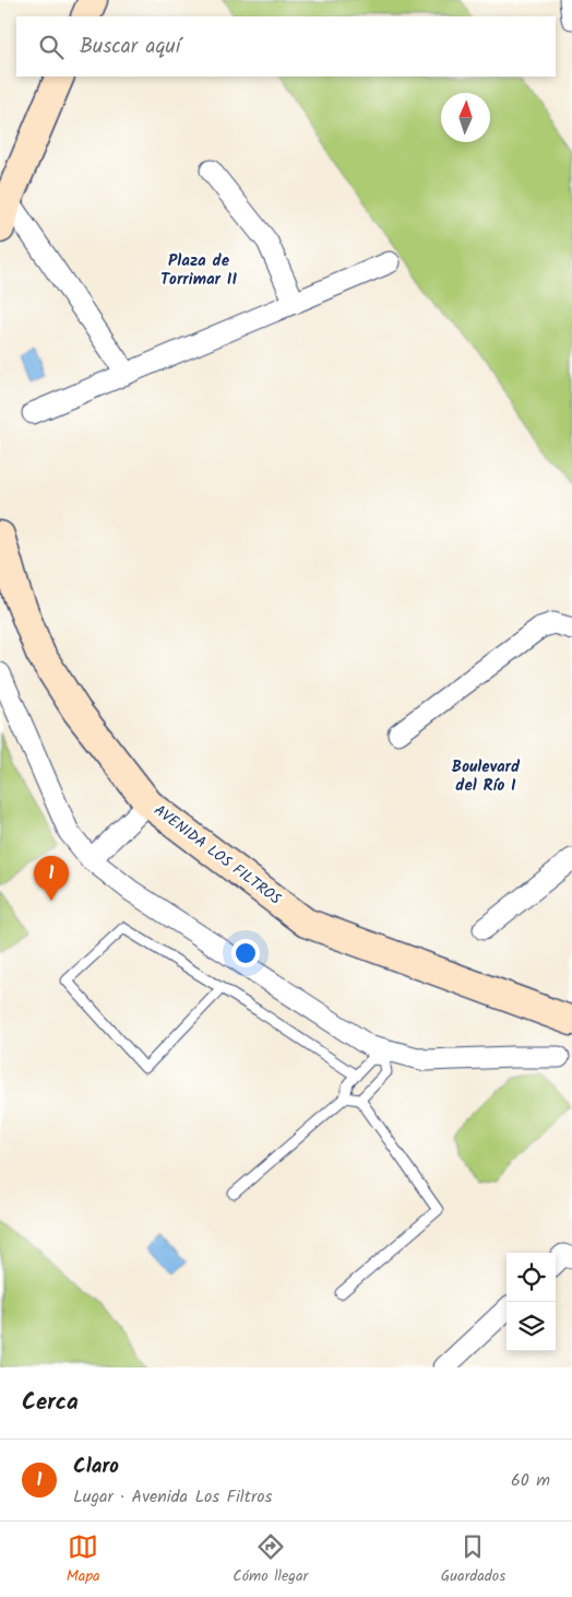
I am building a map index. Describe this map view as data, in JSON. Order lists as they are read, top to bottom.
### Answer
{
  "streets": {
    "main road": ["AVENIDA LOS FILTROS"]
  },
  "districts": ["Plaza de Torrimar II", "Boulevard del Río I"],
  "north": "top",
  "page": {
    "search": "Buscar aquí",
    "pins": "1",
    "heading": "Cerca",
    "list": [
      {
        "mark": "1",
        "name": "Claro",
        "note": "Lugar · Avenida Los Filtros",
        "value": "60 m"
      }
    ],
    "nav": ["Mapa", "Cómo llegar", "Guardados"]
  }
}
